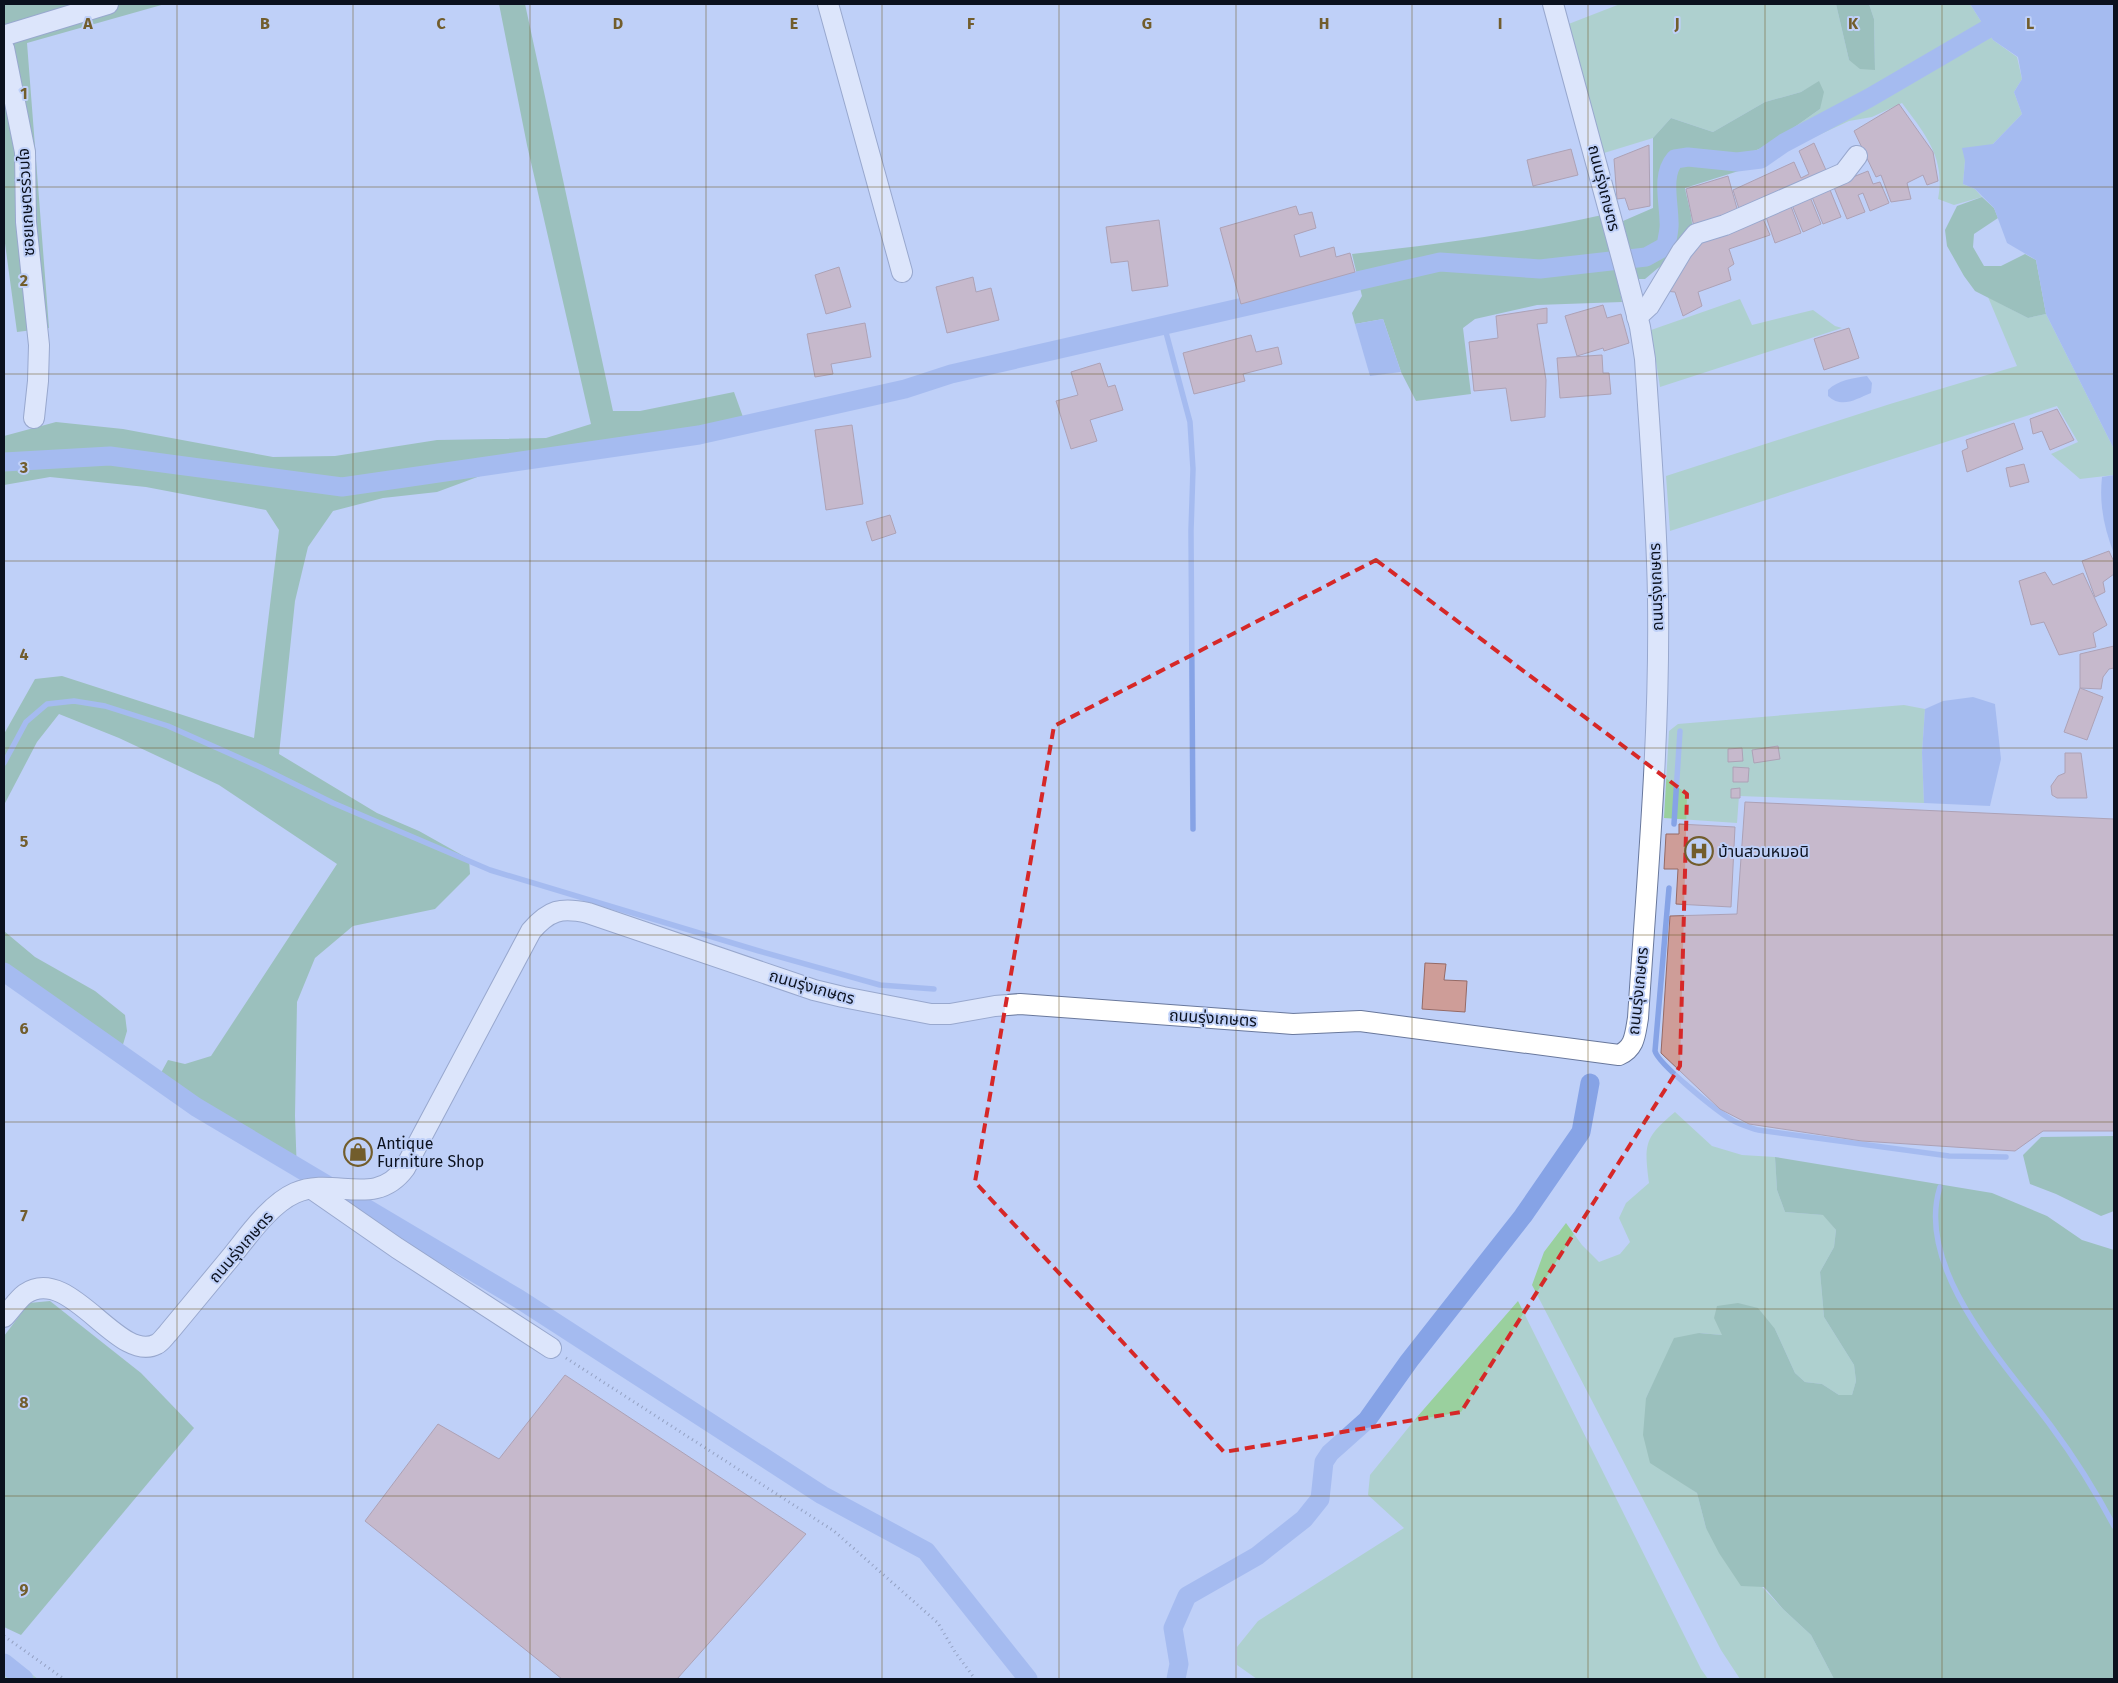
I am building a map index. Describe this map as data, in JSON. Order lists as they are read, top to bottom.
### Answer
{
  "streets": {
    "street": ["ถนนรุ่งเกษตร", "ซอยเกษตรร่วมใจ"]
  },
  "places": {
    "hospital": ["บ้านสวนหมอนิ"],
    "shop": ["Antique Furniture Shop"]
  },
  "grid": {
    "columns": [
      "A",
      "B",
      "C",
      "D",
      "E",
      "F",
      "G",
      "H",
      "I",
      "J",
      "K",
      "L"
    ],
    "rows": [
      "1",
      "2",
      "3",
      "4",
      "5",
      "6",
      "7",
      "8",
      "9"
    ]
  }
}
